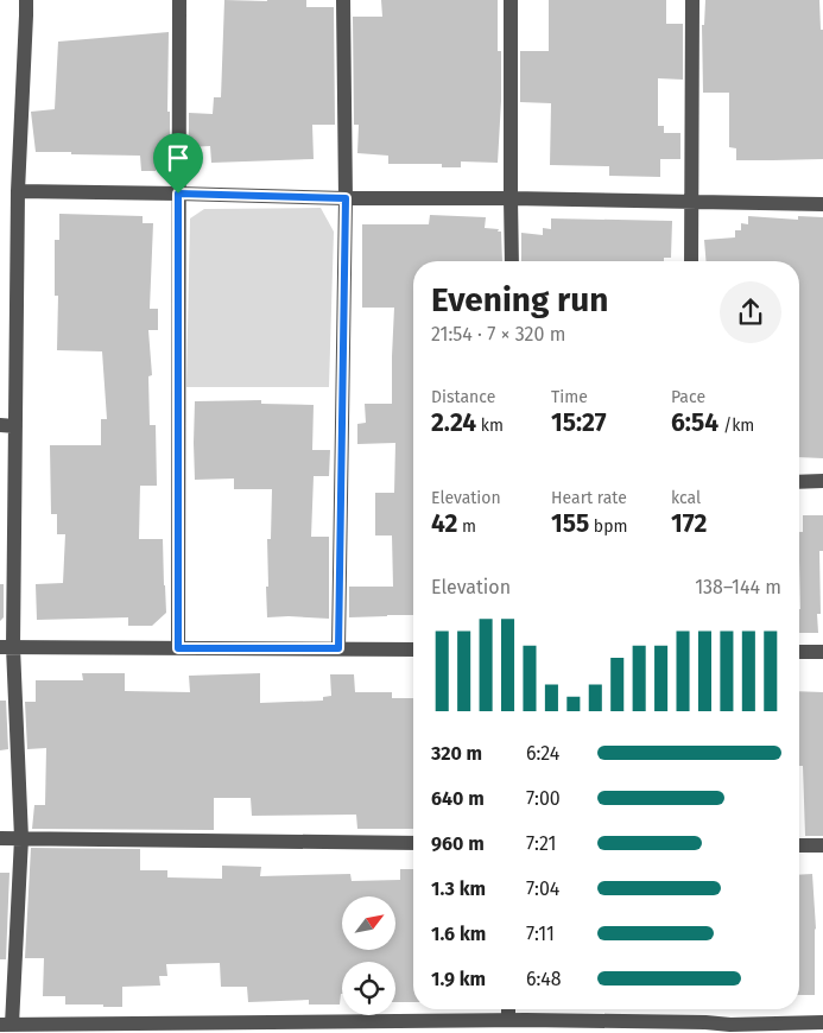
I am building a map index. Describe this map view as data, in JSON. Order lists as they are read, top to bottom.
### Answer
{
  "north": "top right",
  "page": {
    "heading": ["Evening run", "21:54 · 7 × 320 m"],
    "stats": [
      ["Distance", "2.24 km"],
      ["Time", "15:27"],
      ["Pace", "6:54 /km"],
      ["Elevation", "42 m"],
      ["Heart rate", "155 bpm"],
      ["kcal", "172"]
    ],
    "chart": ["Elevation", "138–144 m"],
    "list": [
      {
        "name": "320 m",
        "note": "6:24"
      },
      {
        "name": "640 m",
        "note": "7:00"
      },
      {
        "name": "960 m",
        "note": "7:21"
      },
      {
        "name": "1.3 km",
        "note": "7:04"
      },
      {
        "name": "1.6 km",
        "note": "7:11"
      },
      {
        "name": "1.9 km",
        "note": "6:48"
      }
    ]
  }
}
